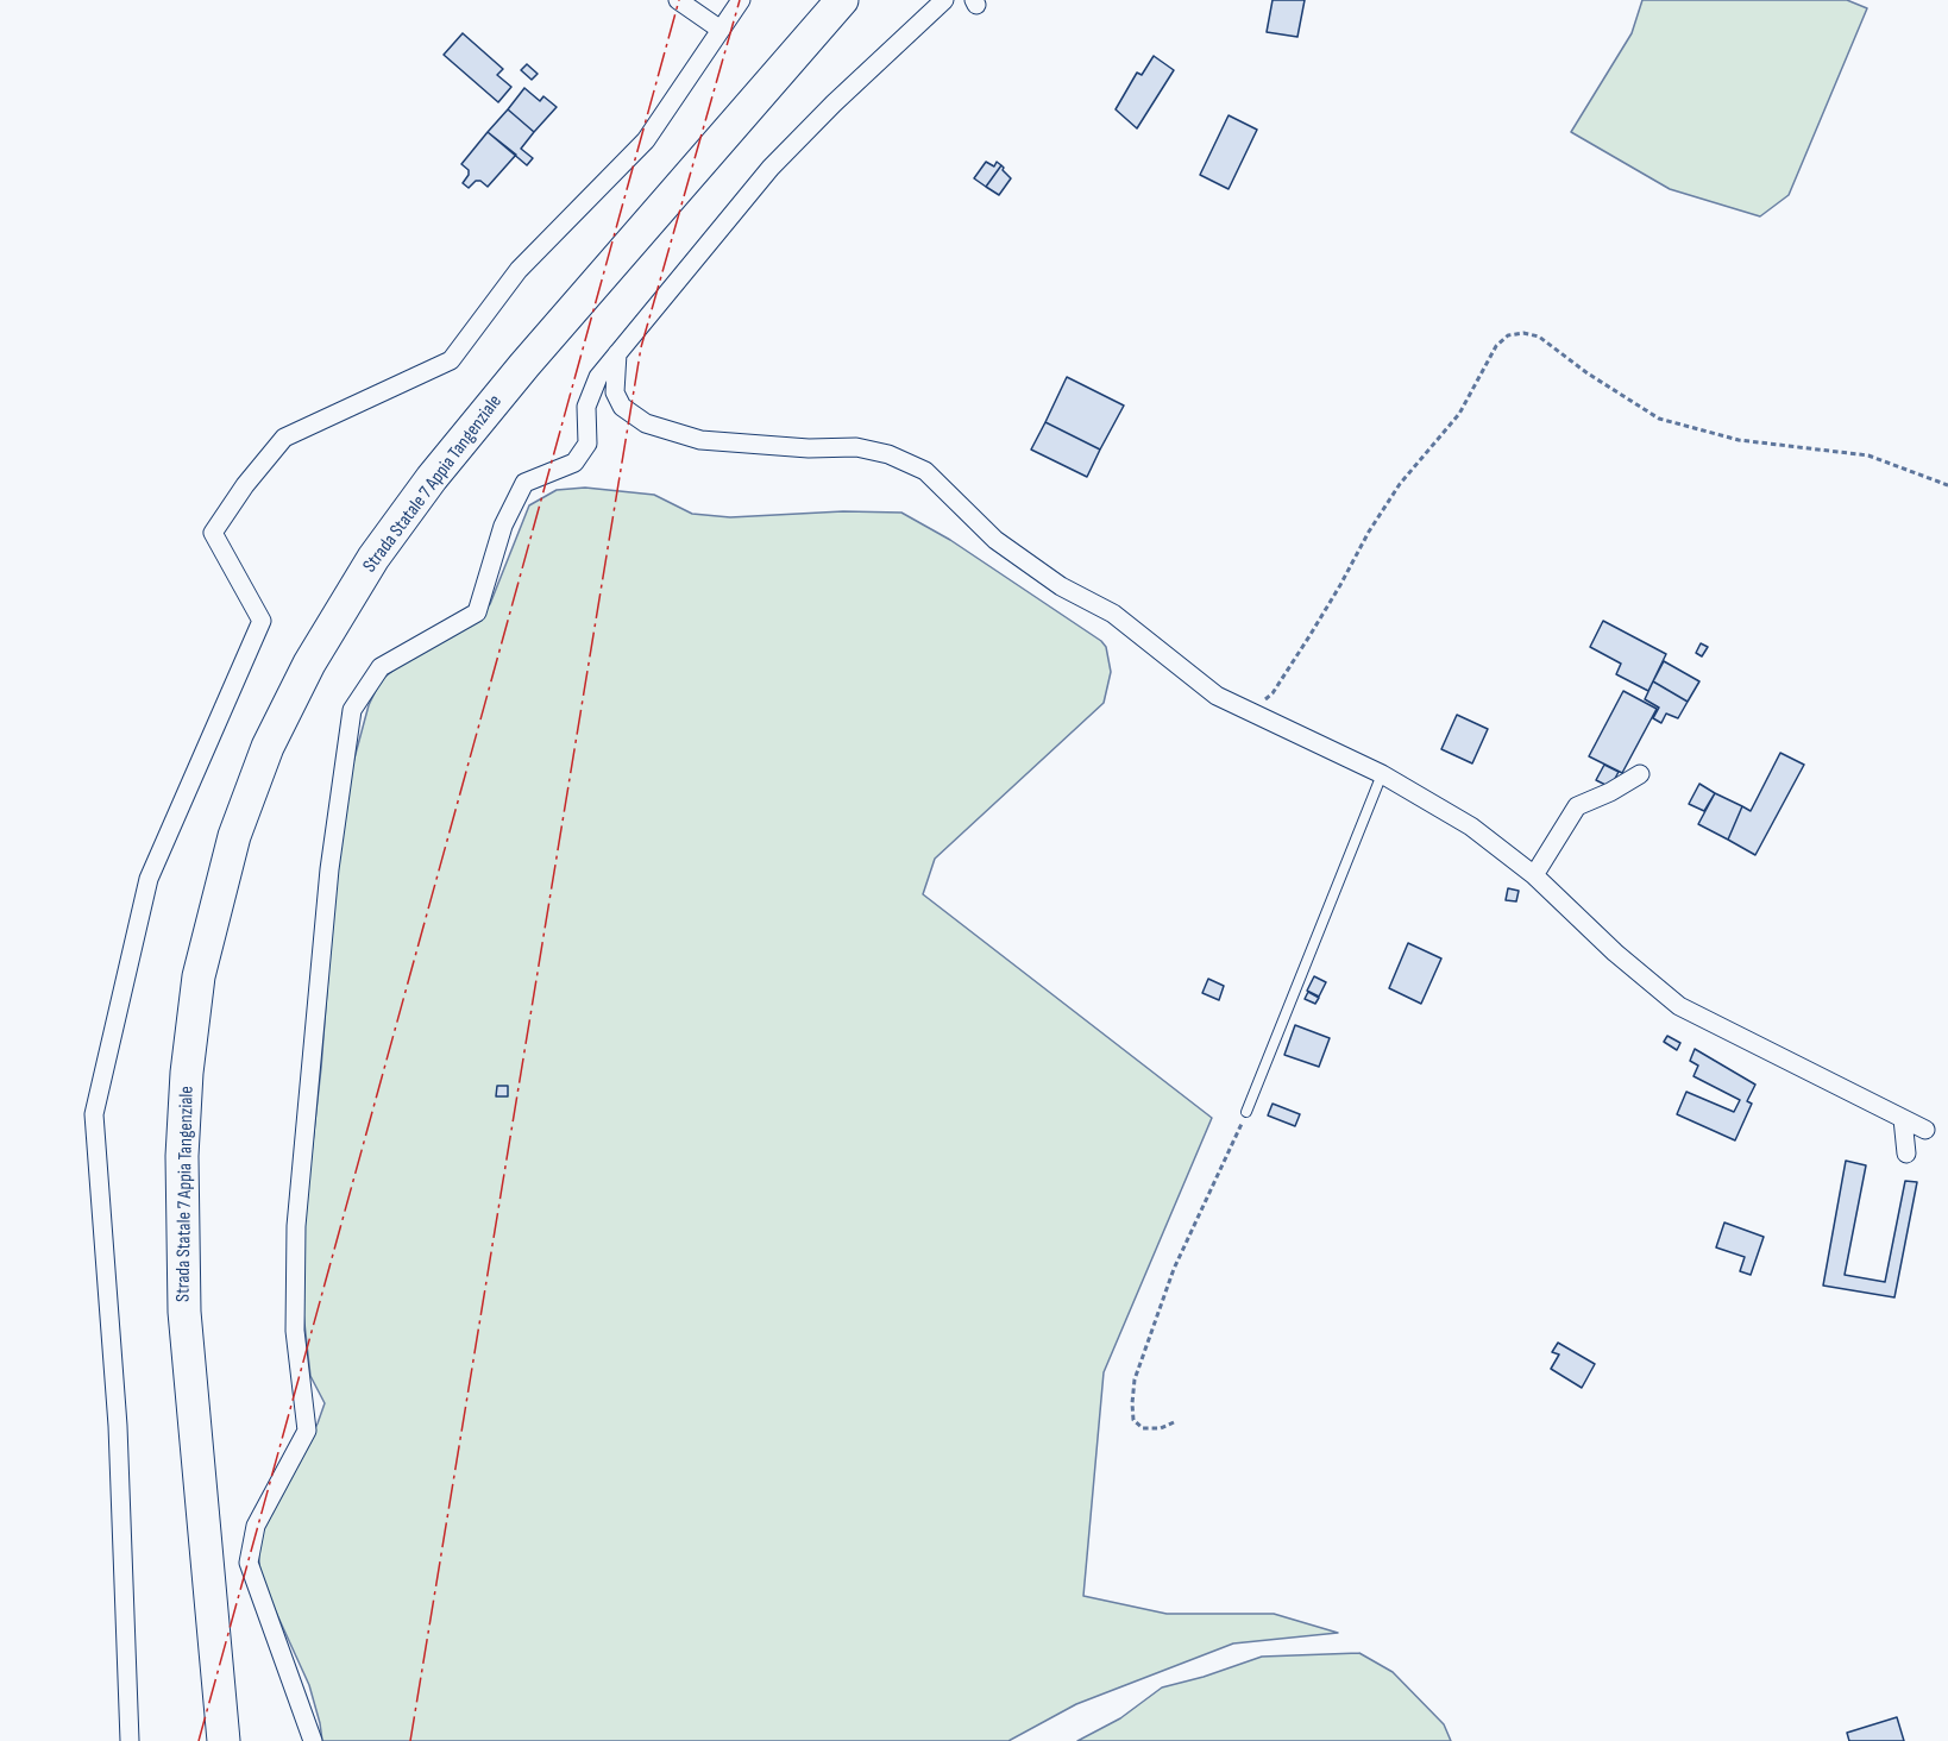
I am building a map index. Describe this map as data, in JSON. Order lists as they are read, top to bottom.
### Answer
{
  "streets": {
    "highway": ["Strada Statale 7 Appia Tangenziale"]
  }
}
